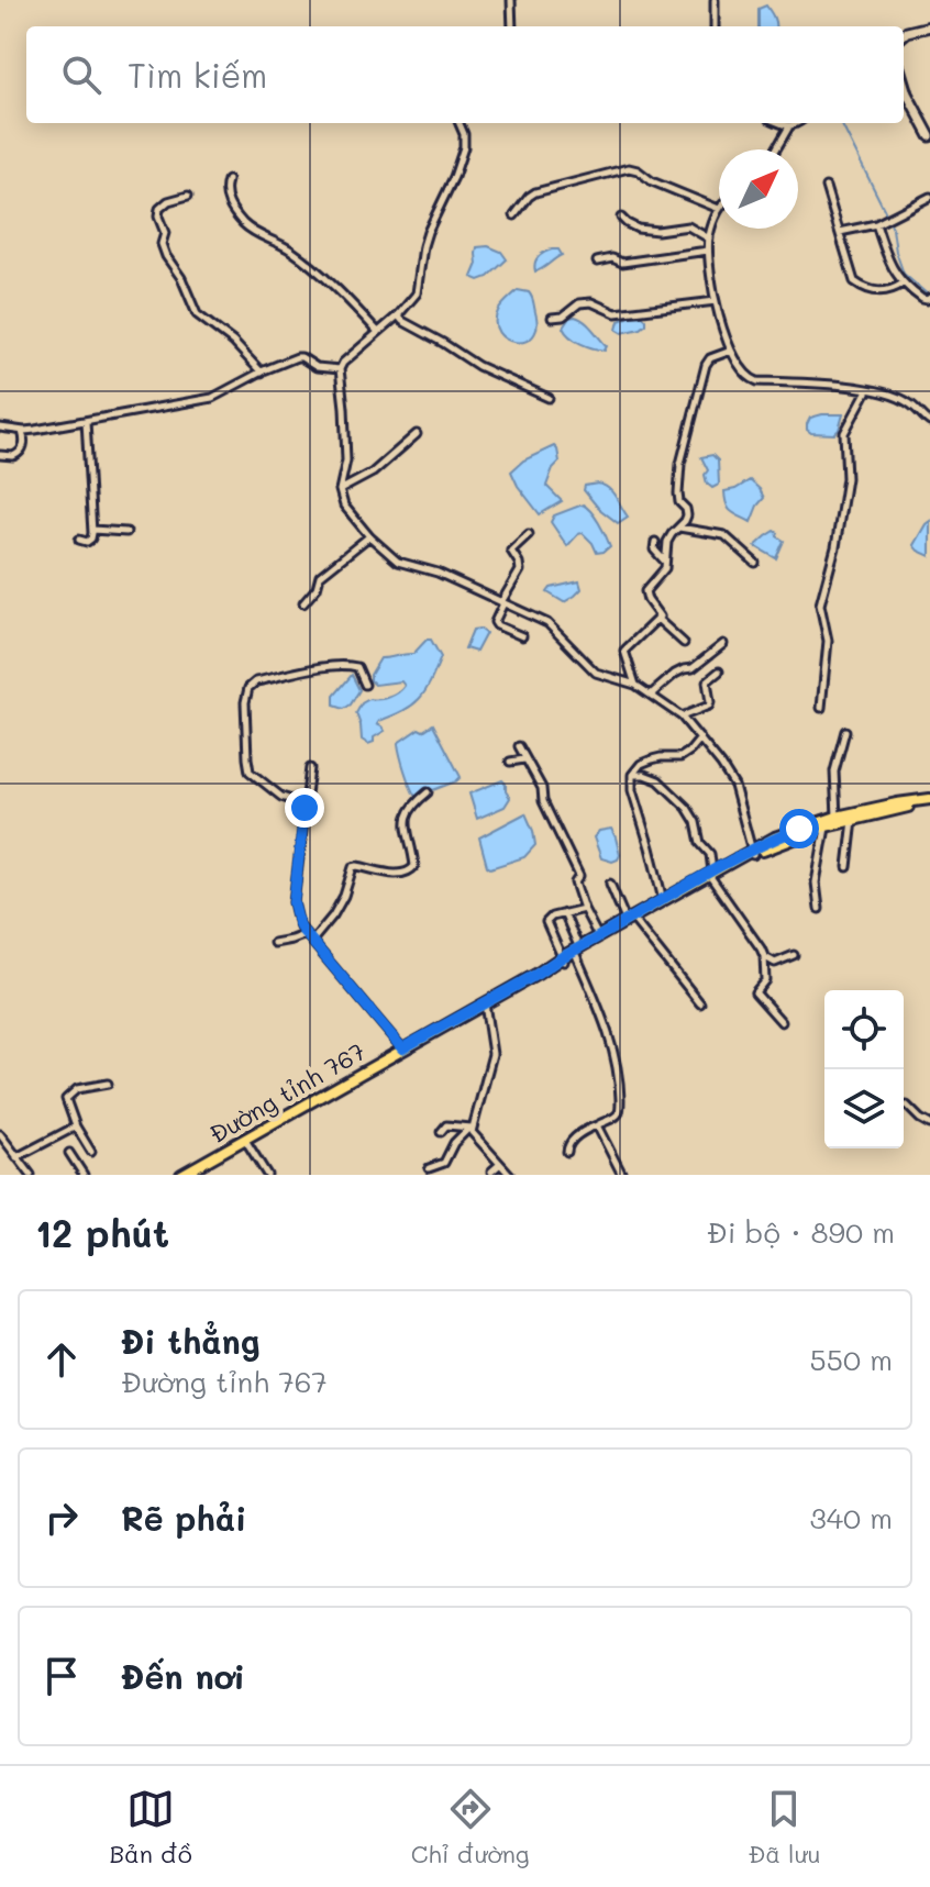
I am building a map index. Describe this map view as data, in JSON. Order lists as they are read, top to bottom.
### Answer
{
  "streets": {
    "main road": ["Đường tỉnh 767"]
  },
  "north": "top right",
  "page": {
    "search": "Tìm kiếm",
    "heading": ["12 phút", "Đi bộ · 890 m"],
    "list": [
      ["Đi thẳng", "Đường tỉnh 767", "550 m"],
      ["Rẽ phải", "340 m"],
      "Đến nơi"
    ],
    "nav": ["Bản đồ", "Chỉ đường", "Đã lưu"]
  }
}
